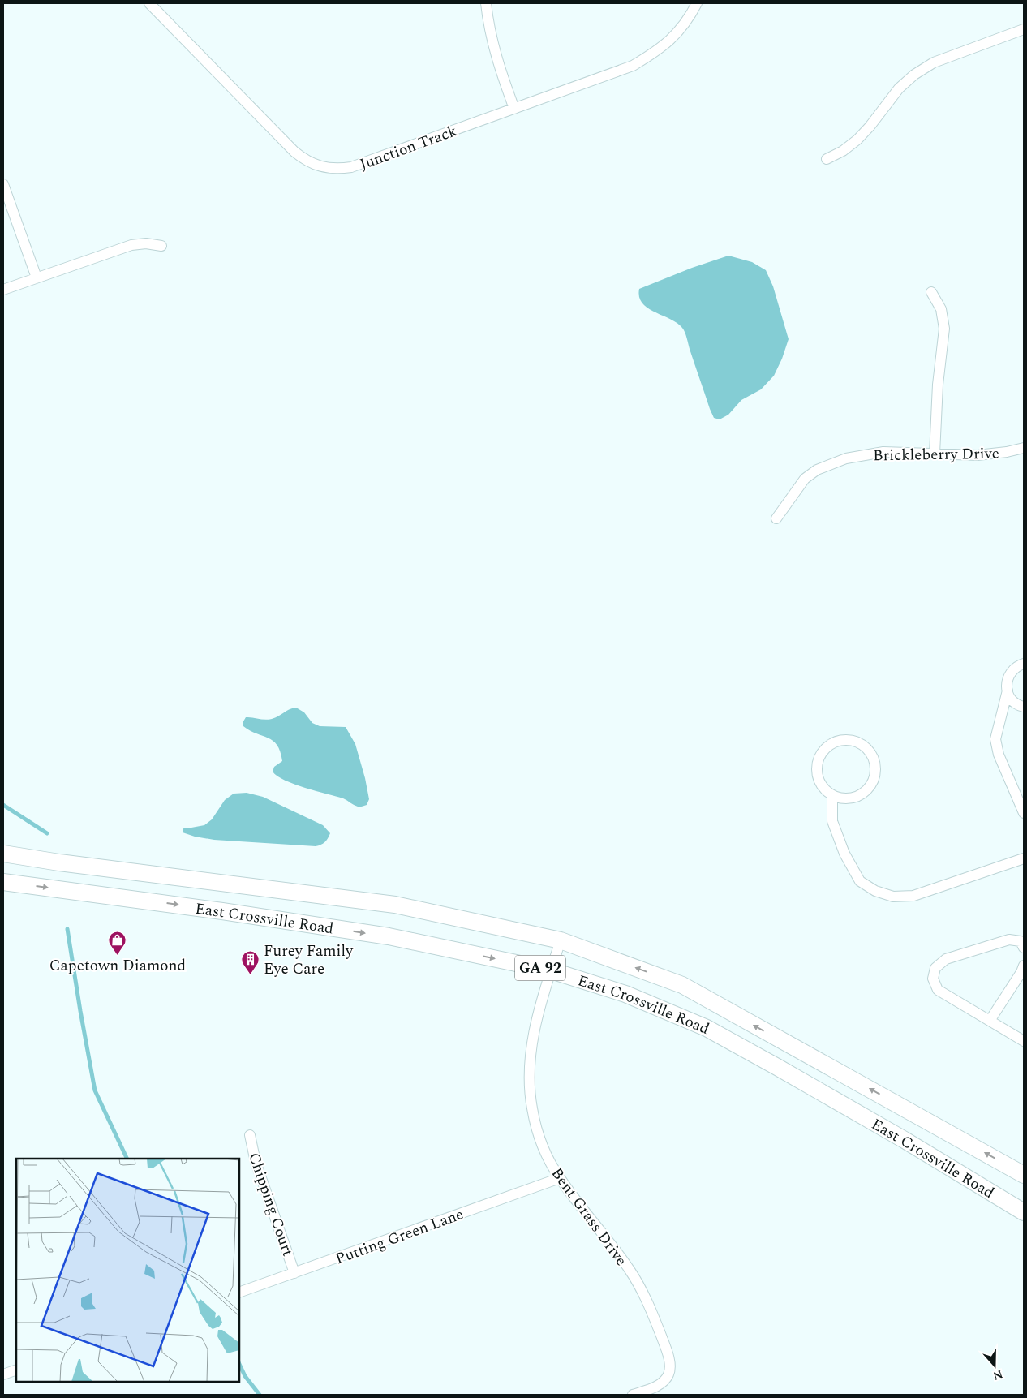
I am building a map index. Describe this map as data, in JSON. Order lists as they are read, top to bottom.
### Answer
{
  "streets": {
    "main road": ["East Crossville Road", "GA 92"],
    "street": [
      "Junction Track",
      "Brickleberry Drive",
      "Chipping Court",
      "Bent Grass Drive",
      "Putting Green Lane"
    ]
  },
  "crossings": [
    ["East Crossville Road", "Bent Grass Drive"],
    ["Chipping Court", "Putting Green Lane"],
    ["Bent Grass Drive", "Putting Green Lane"]
  ],
  "places": {
    "shop": ["Capetown Diamond"],
    "building": ["Furey Family Eye Care"]
  },
  "north": "bottom"
}
